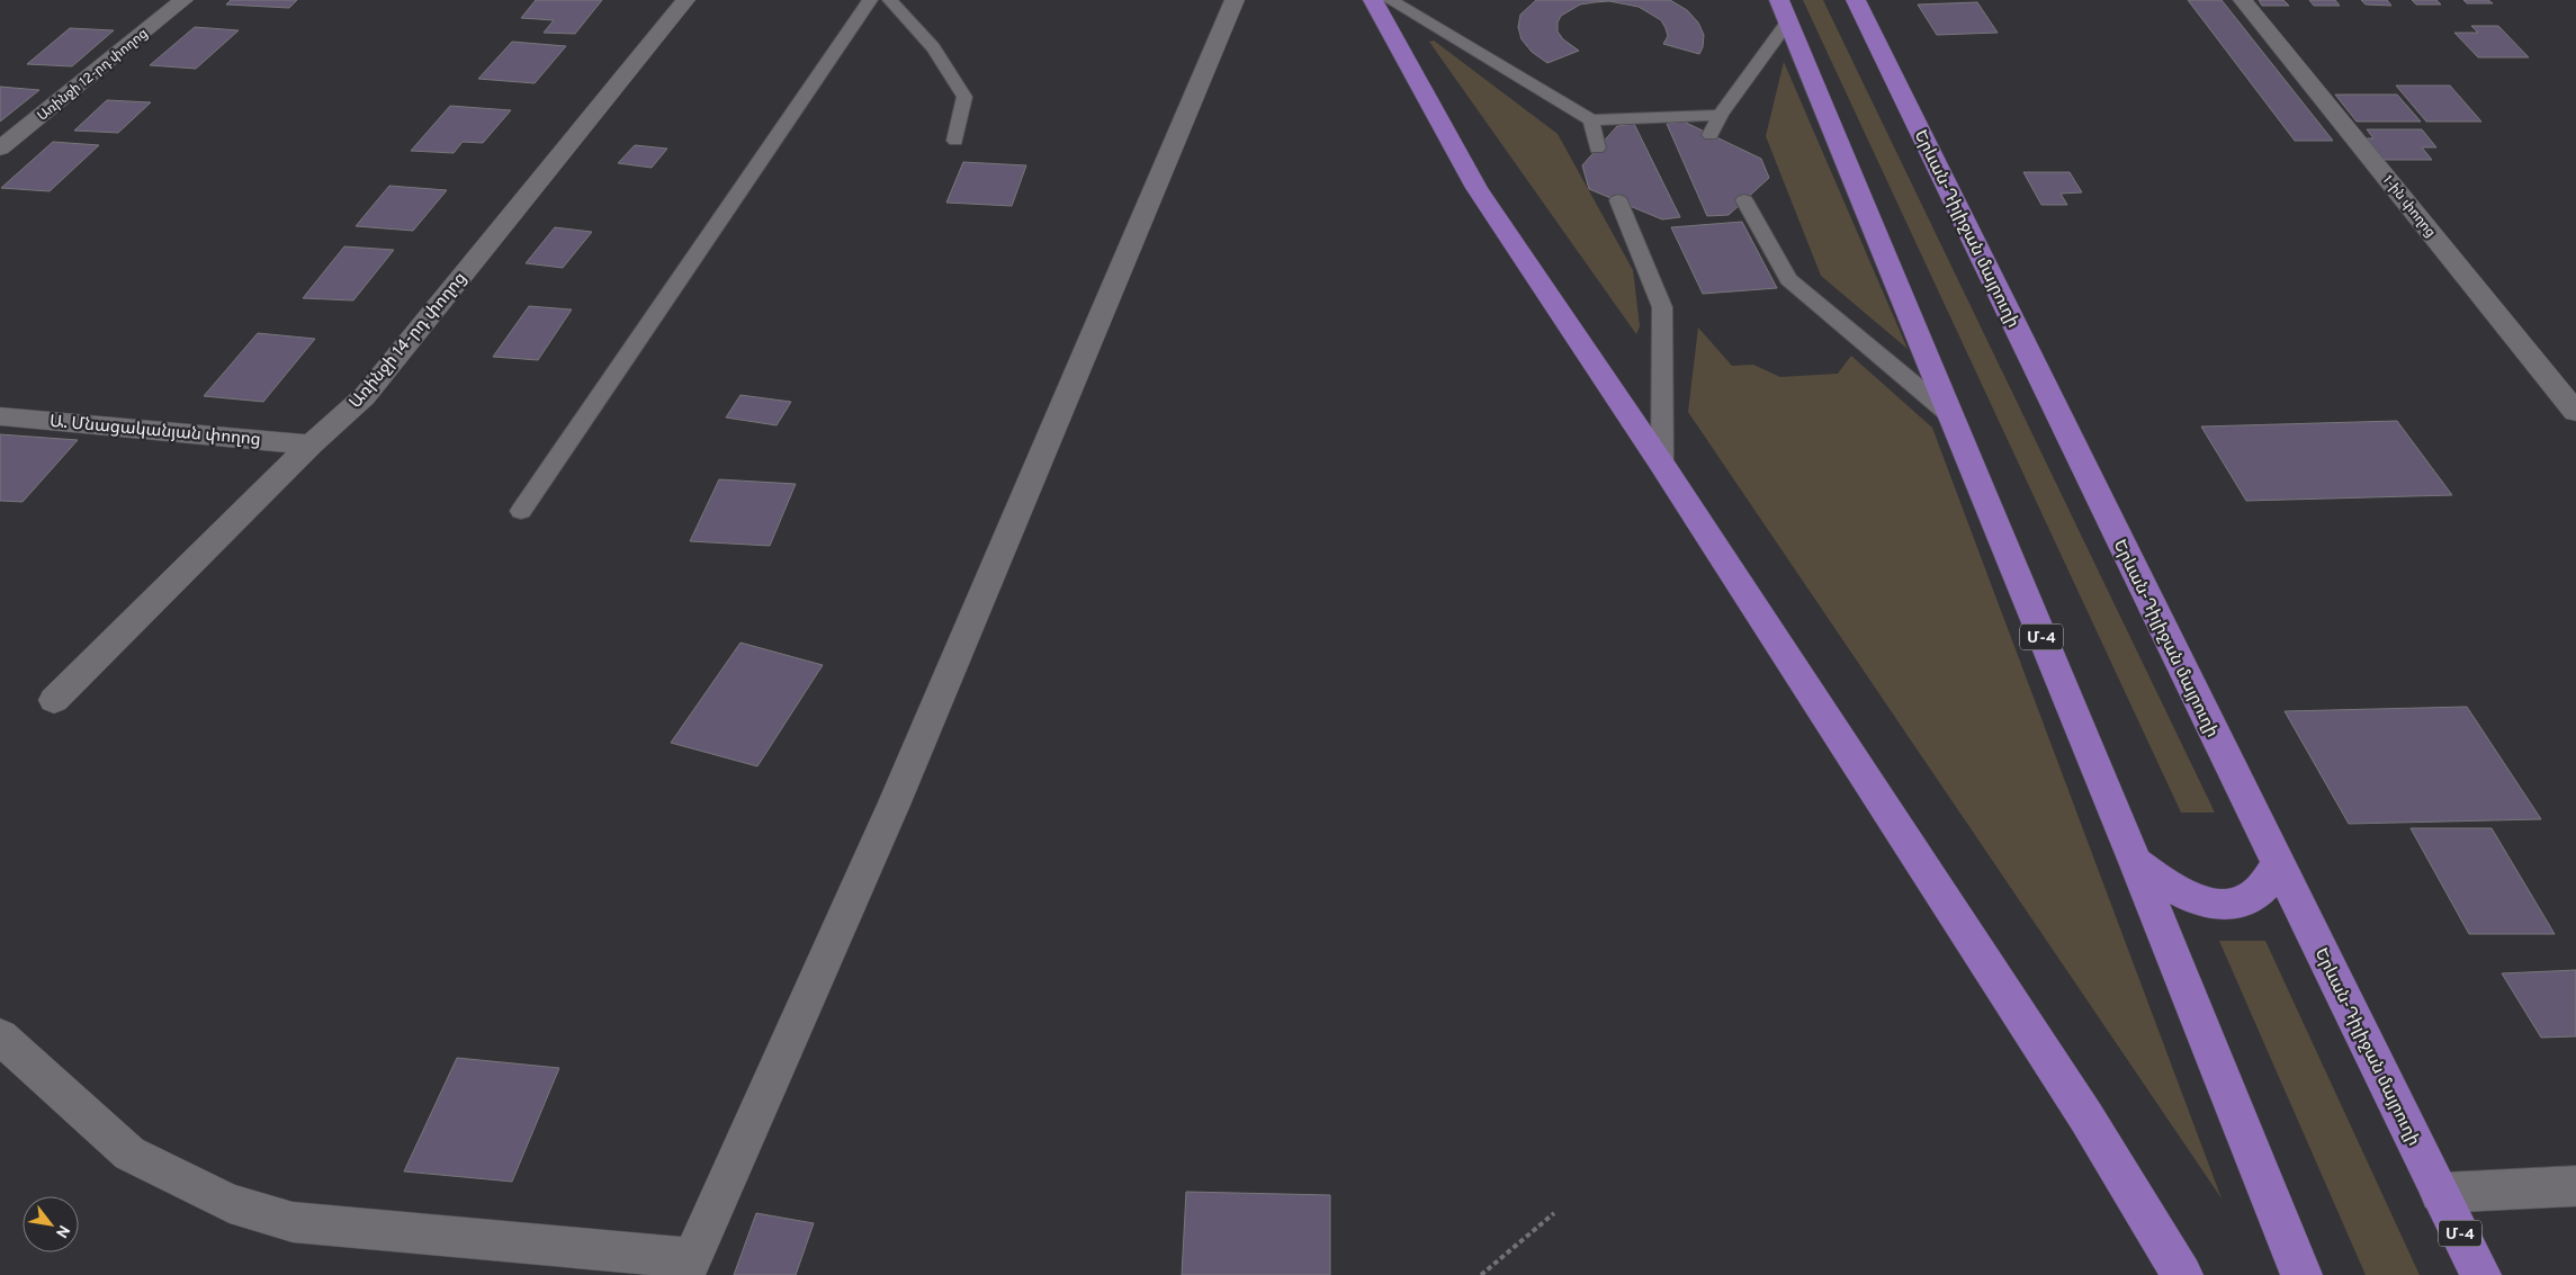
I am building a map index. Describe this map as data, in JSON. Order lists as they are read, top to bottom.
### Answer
{
  "streets": {
    "highway": ["Երևան-Դիլիջան մայրուղի", "Մ-4"],
    "street": [
      "Առինջի 12-րդ փողոց",
      "1-ին փողոց",
      "Առինջի 14-րդ փողոց",
      "Ա. Մնացականյան փողոց"
    ]
  },
  "crossings": [
    ["Առինջի 14-րդ փողոց", "Ա. Մնացականյան փողոց"]
  ],
  "north": "bottom right"
}
